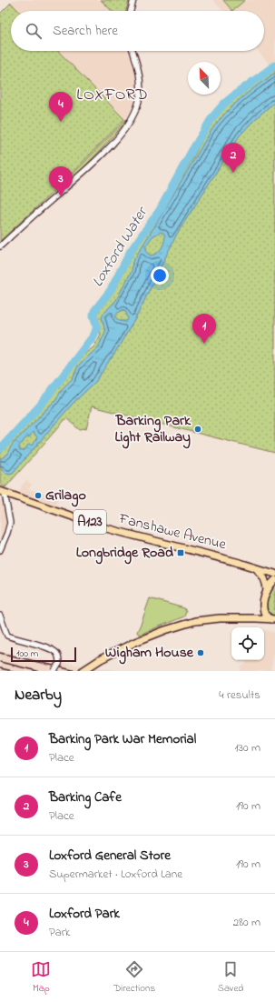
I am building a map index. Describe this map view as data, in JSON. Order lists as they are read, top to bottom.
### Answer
{
  "streets": {
    "main road": ["A123", "Fanshawe Avenue"]
  },
  "districts": ["LOXFORD"],
  "water": ["Loxford Water"],
  "places": {
    "other": ["Barking Park Light Railway", "Grilago", "Wigham House"],
    "transit": ["Longbridge Road"]
  },
  "scale_bar": "100 m",
  "north": "top left",
  "page": {
    "search": "Search here",
    "pins": [
      "4",
      "2",
      "3",
      "1"
    ],
    "scale": "100 m",
    "heading": ["Nearby", "4 results"],
    "list": [
      {
        "mark": "1",
        "name": "Barking Park War Memorial",
        "note": "Place",
        "value": "130 m"
      },
      {
        "mark": "2",
        "name": "Barking Cafe",
        "note": "Place",
        "value": "190 m"
      },
      {
        "mark": "3",
        "name": "Loxford General Store",
        "note": "Supermarket · Loxford Lane",
        "value": "190 m"
      },
      {
        "mark": "4",
        "name": "Loxford Park",
        "note": "Park",
        "value": "280 m"
      }
    ],
    "nav": ["Map", "Directions", "Saved"]
  }
}
